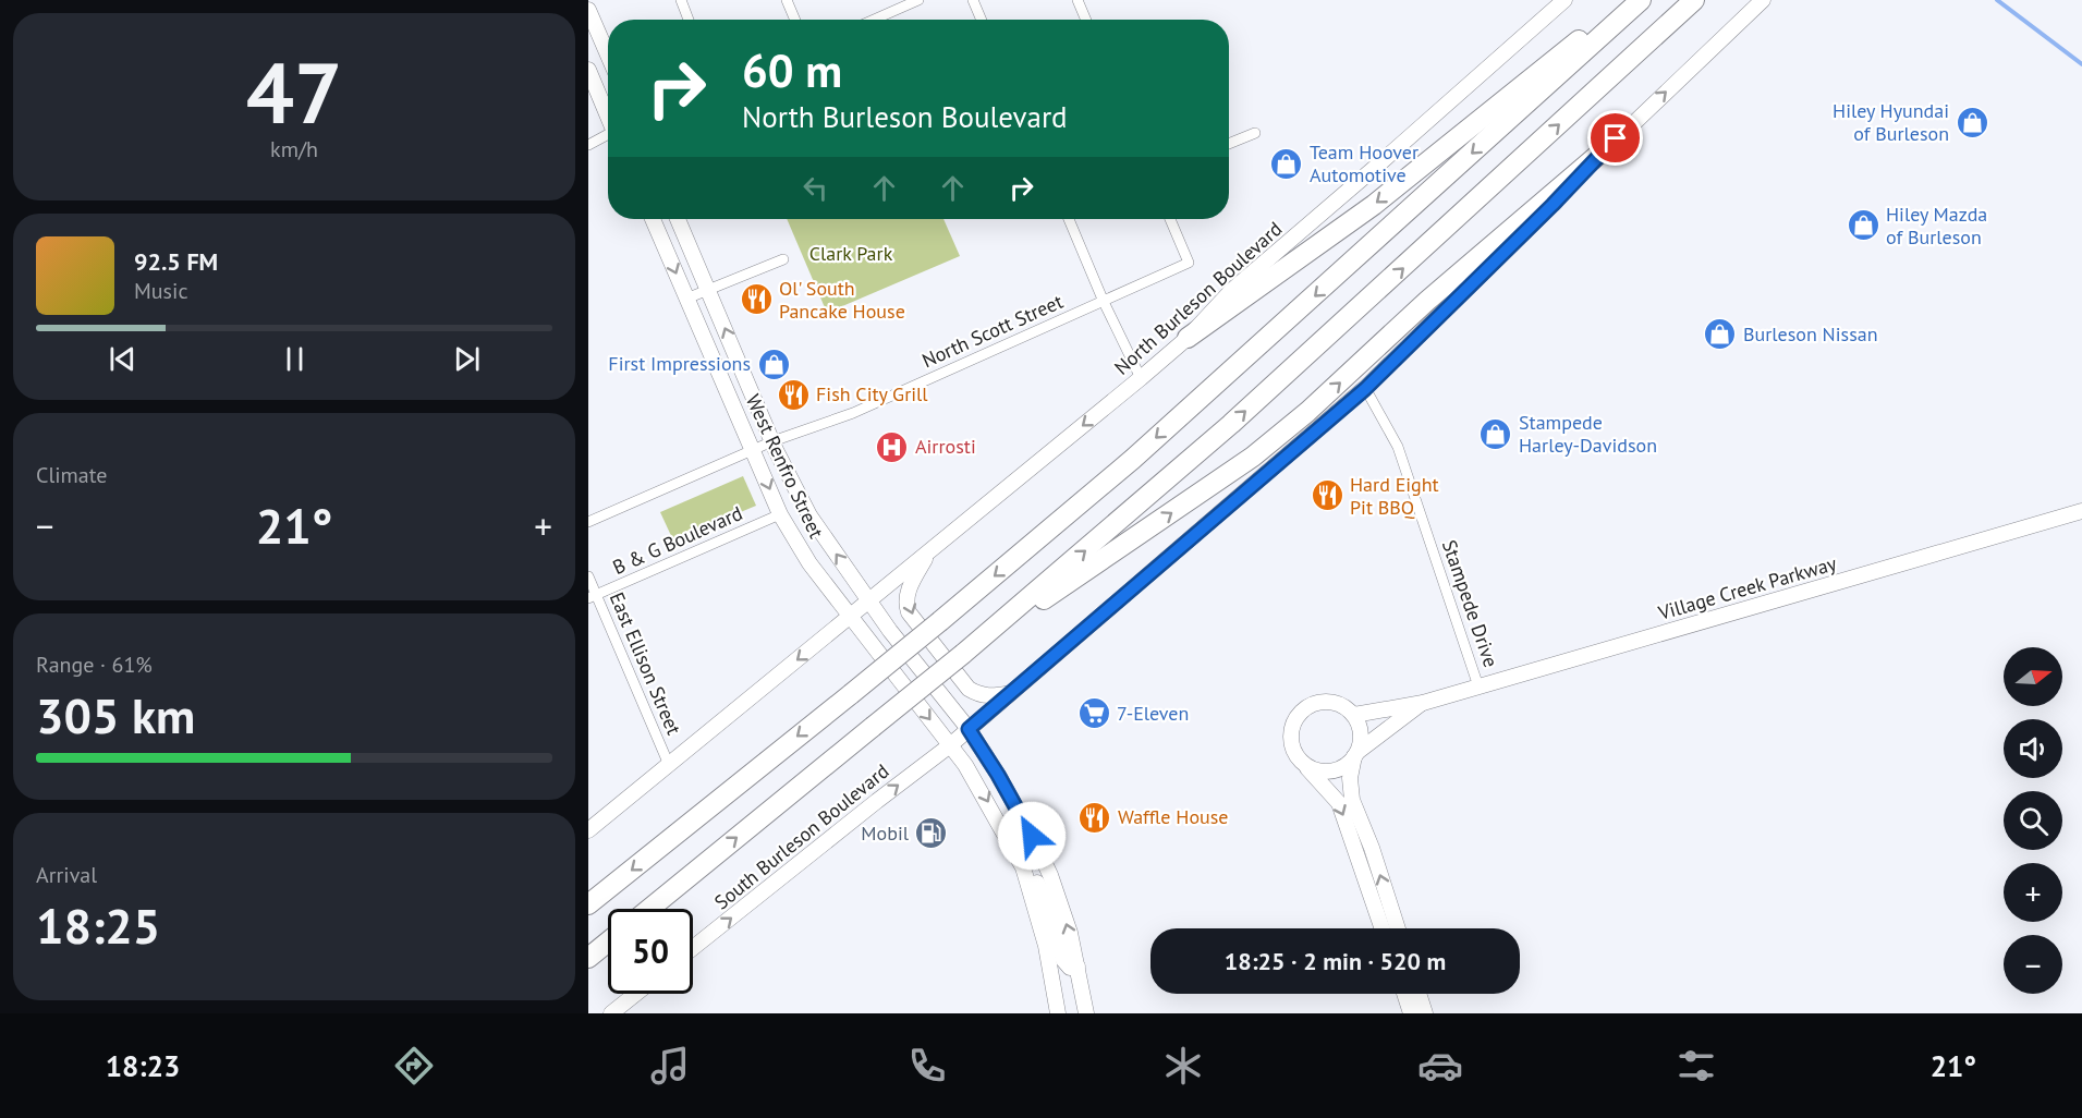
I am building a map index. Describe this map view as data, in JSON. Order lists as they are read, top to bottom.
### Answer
{
  "streets": {
    "main road": [
      "North Burleson Boulevard",
      "West Renfro Street",
      "Village Creek Parkway",
      "South Burleson Boulevard"
    ],
    "street": [
      "North Scott Street",
      "B & G Boulevard",
      "Stampede Drive",
      "East Ellison Street"
    ]
  },
  "crossings": [
    ["North Burleson Boulevard", "West Renfro Street"],
    ["North Scott Street", "West Renfro Street"],
    ["West Renfro Street", "B & G Boulevard"],
    ["West Renfro Street", "South Burleson Boulevard"],
    ["B & G Boulevard", "East Ellison Street"],
    ["Village Creek Parkway", "Stampede Drive"]
  ],
  "one_way": ["South Burleson Boulevard"],
  "parks": ["Clark Park"],
  "places": {
    "shop": [
      "Hiley Hyundai of Burleson",
      "Team Hoover Automotive",
      "Hiley Mazda of Burleson",
      "Burleson Nissan",
      "First Impressions",
      "Stampede Harley-Davidson"
    ],
    "restaurant": [
      "Ol' South Pancake House",
      "Fish City Grill",
      "Hard Eight Pit BBQ",
      "Waffle House"
    ],
    "hospital": ["Airrosti"],
    "supermarket": ["7-Eleven"],
    "fuel station": ["Mobil"]
  },
  "north": "right",
  "page": {
    "tile": [
      ["47", "km/h"],
      "Climate",
      ["Range · 61%", "305 km"],
      ["Arrival", "18:25"]
    ],
    "turn": ["60 m", "North Burleson Boulevard"],
    "song": ["92.5 FM", "Music"],
    "heat": ["−", "21°", "+"],
    "map_buttons": ["+", "−"],
    "limit": "50",
    "trip": "18:25 · 2 min · 520 m",
    "tabs": ["18:23", "21°"]
  }
}
